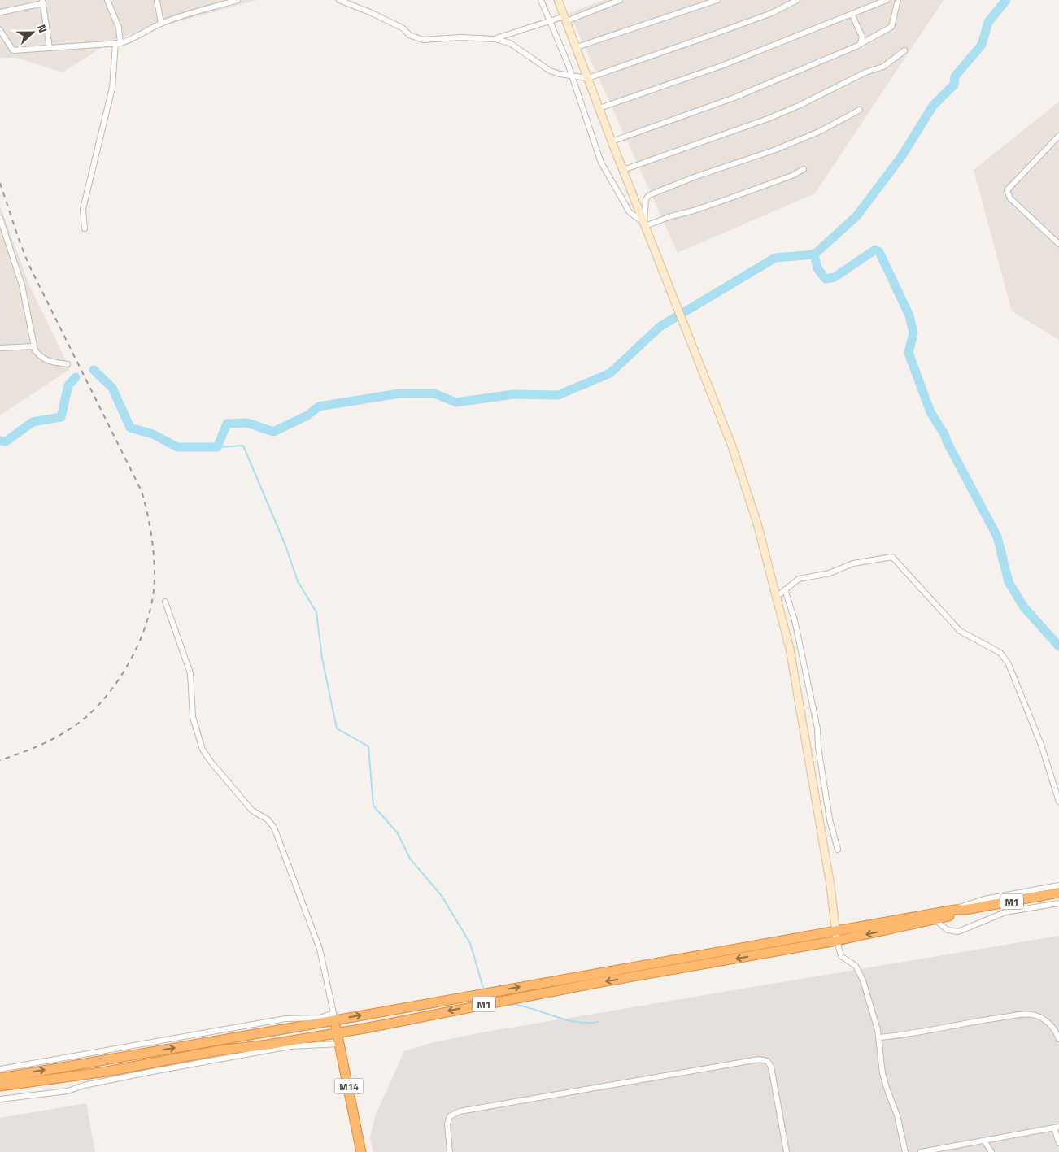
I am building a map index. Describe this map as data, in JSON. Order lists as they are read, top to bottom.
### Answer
{
  "streets": {
    "highway": ["M1", "M14"]
  },
  "crossings": [
    ["M1", "M14"]
  ],
  "north": "right"
}
